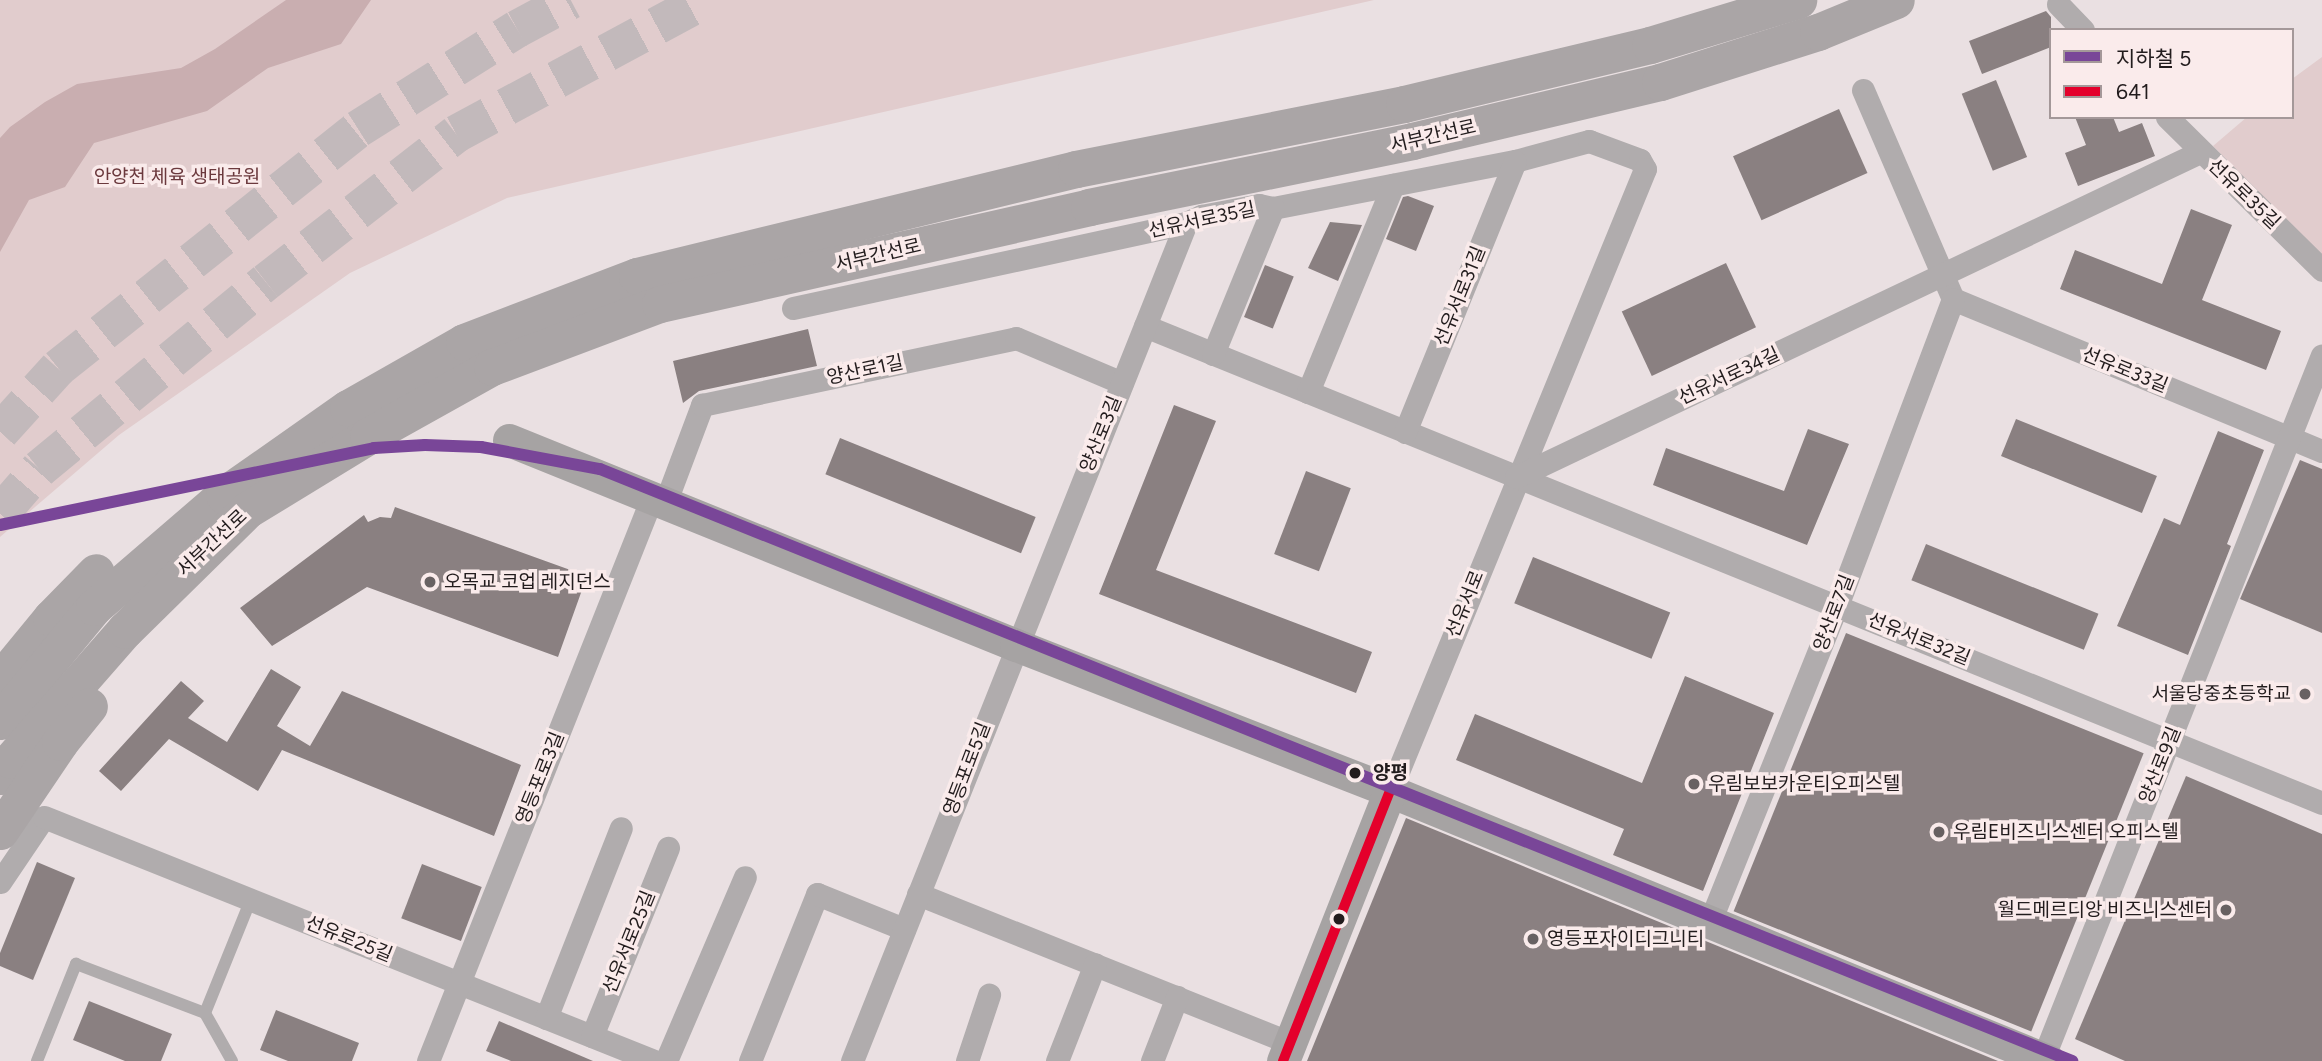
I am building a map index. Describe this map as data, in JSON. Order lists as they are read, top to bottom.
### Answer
{
  "streets": {
    "main road": ["서부간선로"],
    "street": [
      "선유로35길",
      "선유서로35길",
      "선유서로31길",
      "양산로1길",
      "선유로33길",
      "선유서로34길",
      "양산로3길",
      "선유서로",
      "양산로7길",
      "선유서로32길",
      "양산로9길",
      "영등포로5길",
      "영등포로3길",
      "선유로25길",
      "선유서로25길"
    ]
  },
  "crossings": [
    ["선유로35길", "선유서로34길"],
    ["선유서로35길", "선유서로31길"],
    ["선유서로35길", "양산로3길"],
    ["선유서로35길", "선유서로"],
    ["양산로1길", "양산로3길"],
    ["양산로1길", "영등포로3길"],
    ["선유로33길", "양산로7길"],
    ["선유로33길", "양산로9길"],
    ["선유서로34길", "선유서로"],
    ["선유서로34길", "선유서로32길"],
    ["양산로3길", "영등포로5길"],
    ["선유서로", "선유서로32길"],
    ["양산로7길", "선유서로32길"],
    ["선유서로32길", "양산로9길"],
    ["영등포로3길", "선유로25길"],
    ["선유로25길", "선유서로25길"]
  ],
  "parks": ["안양천 체육 생태공원"],
  "places": [
    "오목교 코업 레지던스",
    "서울당중초등학교",
    "양평",
    "우림보보카운티오피스텔",
    "우림E비즈니스센터 오피스텔",
    "월드메르디앙 비즈니스센터",
    "영등포자이디그니티"
  ],
  "lines": ["metro line 5", "transit line 641"],
  "legend": ["지하철 5", "641"]
}
